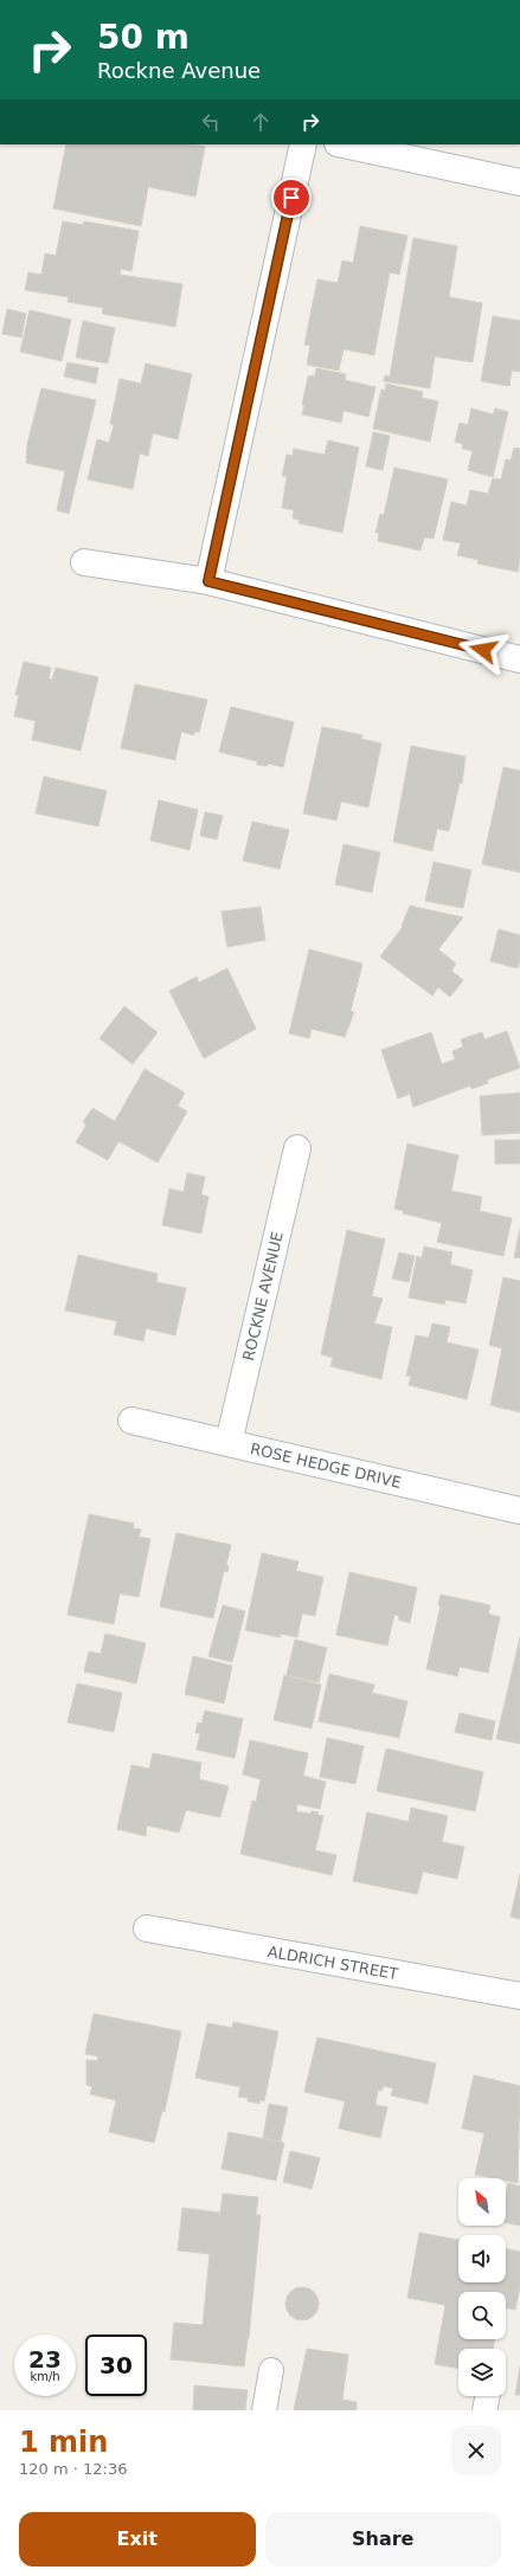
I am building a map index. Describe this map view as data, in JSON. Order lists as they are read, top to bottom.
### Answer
{
  "streets": {
    "street": ["ROCKNE AVENUE", "ROSE HEDGE DRIVE", "ALDRICH STREET"]
  },
  "crossings": [
    ["ROCKNE AVENUE", "ROSE HEDGE DRIVE"]
  ],
  "north": "top left",
  "page": {
    "turn": ["50 m", "Rockne Avenue"],
    "speed": "23 km/h",
    "limit": "30",
    "heading": ["1 min", "120 m · 12:36"],
    "buttons": ["Exit", "Share"]
  }
}
